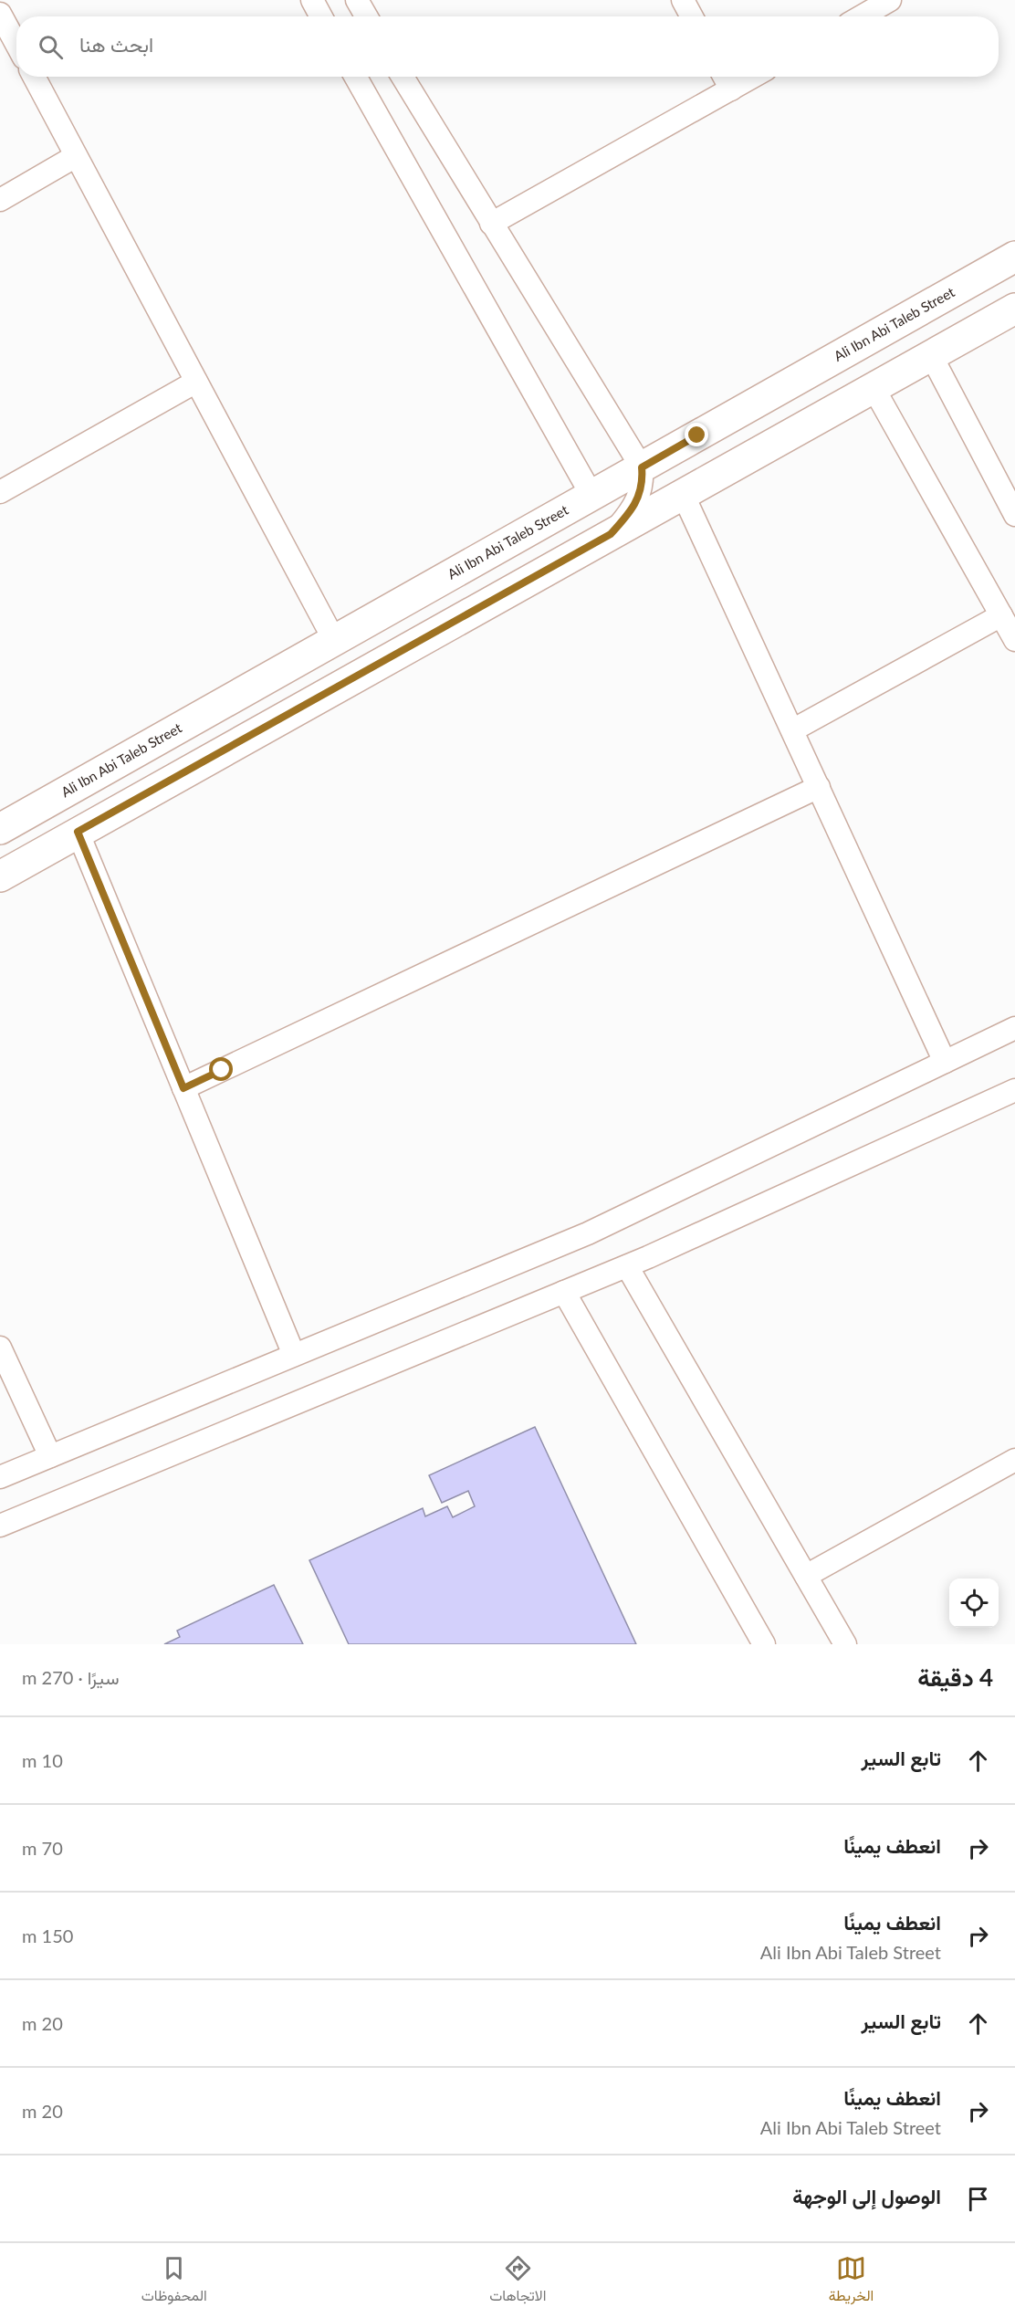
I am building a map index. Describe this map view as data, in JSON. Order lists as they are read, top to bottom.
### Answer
{
  "streets": {
    "street": ["Ali Ibn Abi Taleb Street"]
  },
  "page": {
    "search": "ابحث هنا",
    "heading": ["4 دقيقة", "سيرًا · 270 m"],
    "list": [
      ["تابع السير", "10 m"],
      ["انعطف يمينًا", "70 m"],
      ["انعطف يمينًا", "Ali Ibn Abi Taleb Street", "150 m"],
      ["تابع السير", "20 m"],
      ["انعطف يمينًا", "Ali Ibn Abi Taleb Street", "20 m"],
      "الوصول إلى الوجهة"
    ],
    "nav": ["الخريطة", "الاتجاهات", "المحفوظات"]
  }
}
